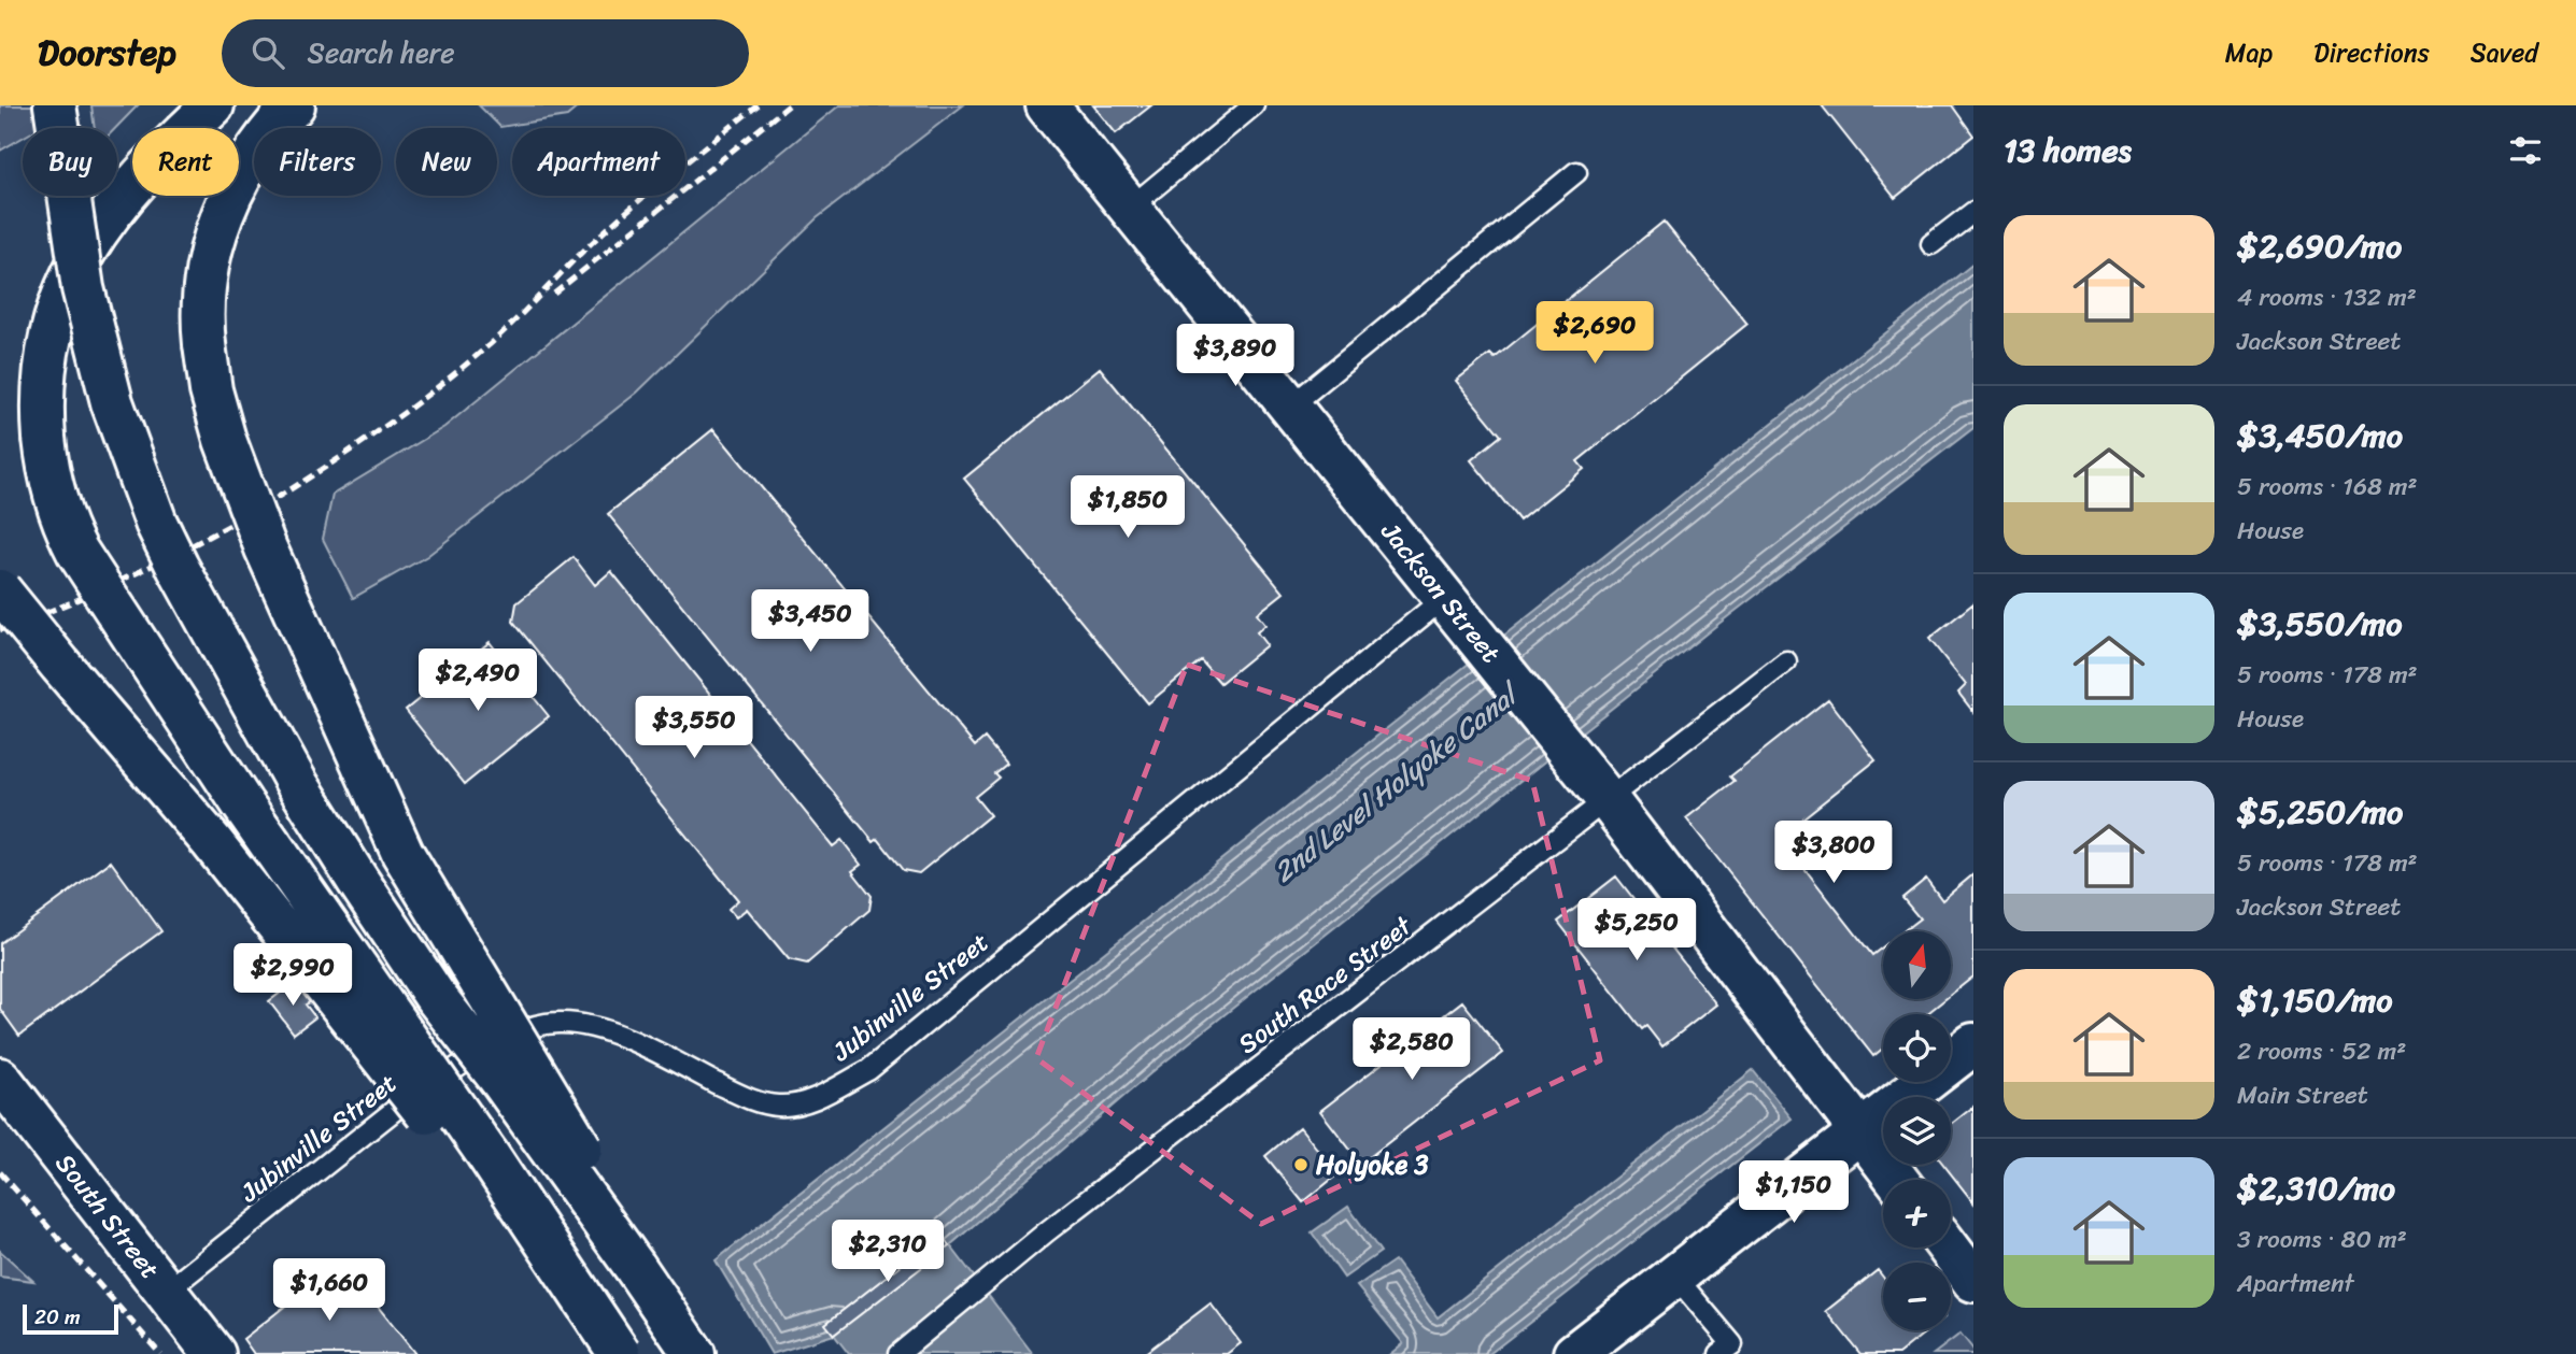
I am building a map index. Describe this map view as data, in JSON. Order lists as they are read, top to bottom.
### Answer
{
  "streets": {
    "main road": ["Jackson Street", "South Street"],
    "lane": ["South Race Street", "Jubinville Street"]
  },
  "crossings": [
    ["Jackson Street", "South Race Street"],
    ["Jackson Street", "Jubinville Street"],
    ["Jubinville Street", "South Street"]
  ],
  "water": ["2nd Level Holyoke Canal"],
  "places": ["Holyoke 3"],
  "scale_bar": "20 m",
  "north": "top",
  "page": {
    "header": "Doorstep",
    "search": "Search here",
    "nav": ["Map", "Directions", "Saved"],
    "heading": "13 homes",
    "chip": [
      "Buy",
      "Rent",
      "Filters",
      "New",
      "Apartment"
    ],
    "list": [
      {
        "name": "$2,690/mo",
        "note": "4 rooms · 132 m² · Jackson Street"
      },
      {
        "name": "$3,450/mo",
        "note": "5 rooms · 168 m² · House"
      },
      {
        "name": "$3,550/mo",
        "note": "5 rooms · 178 m² · House"
      },
      {
        "name": "$5,250/mo",
        "note": "5 rooms · 178 m² · Jackson Street"
      },
      {
        "name": "$1,150/mo",
        "note": "2 rooms · 52 m² · Main Street"
      },
      {
        "name": "$2,310/mo",
        "note": "3 rooms · 80 m² · Apartment"
      }
    ],
    "price": [
      "$2,690",
      "$3,890",
      "$1,850",
      "$3,450",
      "$2,490",
      "$3,550",
      "$3,800",
      "$5,250",
      "$2,990",
      "$2,580",
      "$1,150",
      "$2,310",
      "$1,660"
    ],
    "map_buttons": ["+", "−"],
    "scale": "20 m"
  }
}
